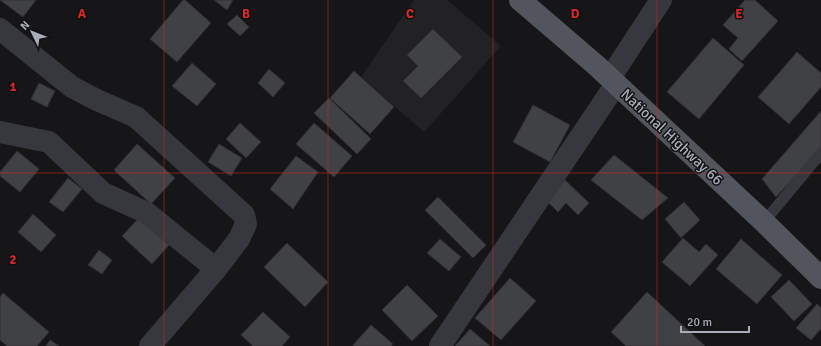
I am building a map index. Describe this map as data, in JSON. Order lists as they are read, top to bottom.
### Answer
{
  "streets": {
    "main road": ["National Highway 66"]
  },
  "scale_bar": "20 m",
  "north": "top left",
  "grid": {
    "columns": [
      "A",
      "B",
      "C",
      "D",
      "E"
    ],
    "rows": ["1", "2"]
  }
}
